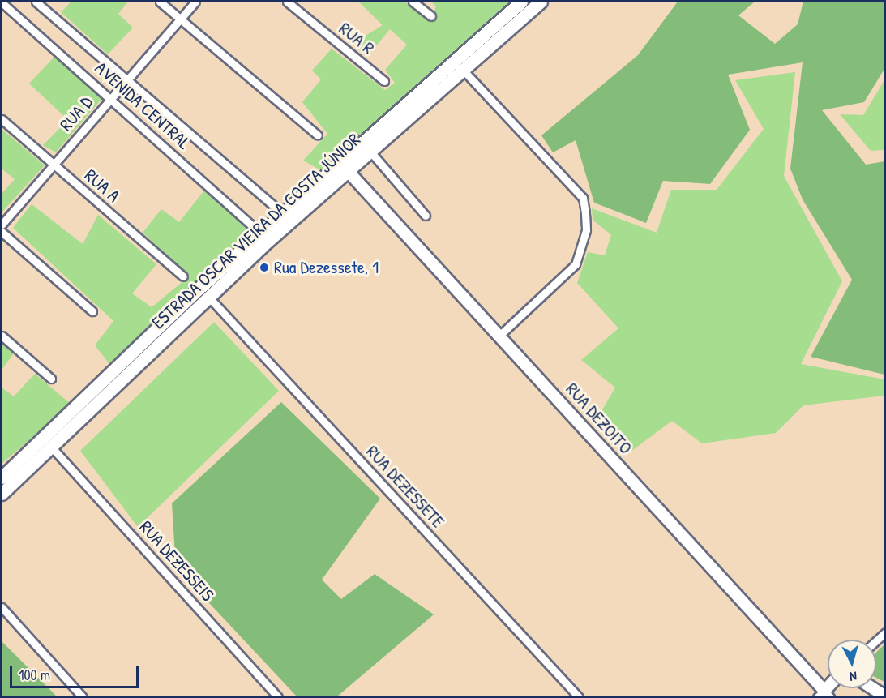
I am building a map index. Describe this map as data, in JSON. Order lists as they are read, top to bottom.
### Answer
{
  "streets": {
    "main road": ["ESTRADA OSCAR VIEIRA DA COSTA JÚNIOR", "RUA DEZOITO"],
    "street": [
      "RUA R",
      "AVENIDA CENTRAL",
      "RUA D",
      "RUA A",
      "RUA DEZESSETE",
      "RUA DEZESSEIS"
    ]
  },
  "crossings": [
    ["AVENIDA CENTRAL", "RUA D"],
    ["AVENIDA CENTRAL", "ESTRADA OSCAR VIEIRA DA COSTA JÚNIOR"],
    ["RUA D", "RUA A"],
    ["ESTRADA OSCAR VIEIRA DA COSTA JÚNIOR", "RUA DEZOITO"],
    ["ESTRADA OSCAR VIEIRA DA COSTA JÚNIOR", "RUA DEZESSETE"],
    ["ESTRADA OSCAR VIEIRA DA COSTA JÚNIOR", "RUA DEZESSEIS"]
  ],
  "places": ["Rua Dezessete, 1"],
  "scale_bar": "100 m",
  "north": "bottom"
}
